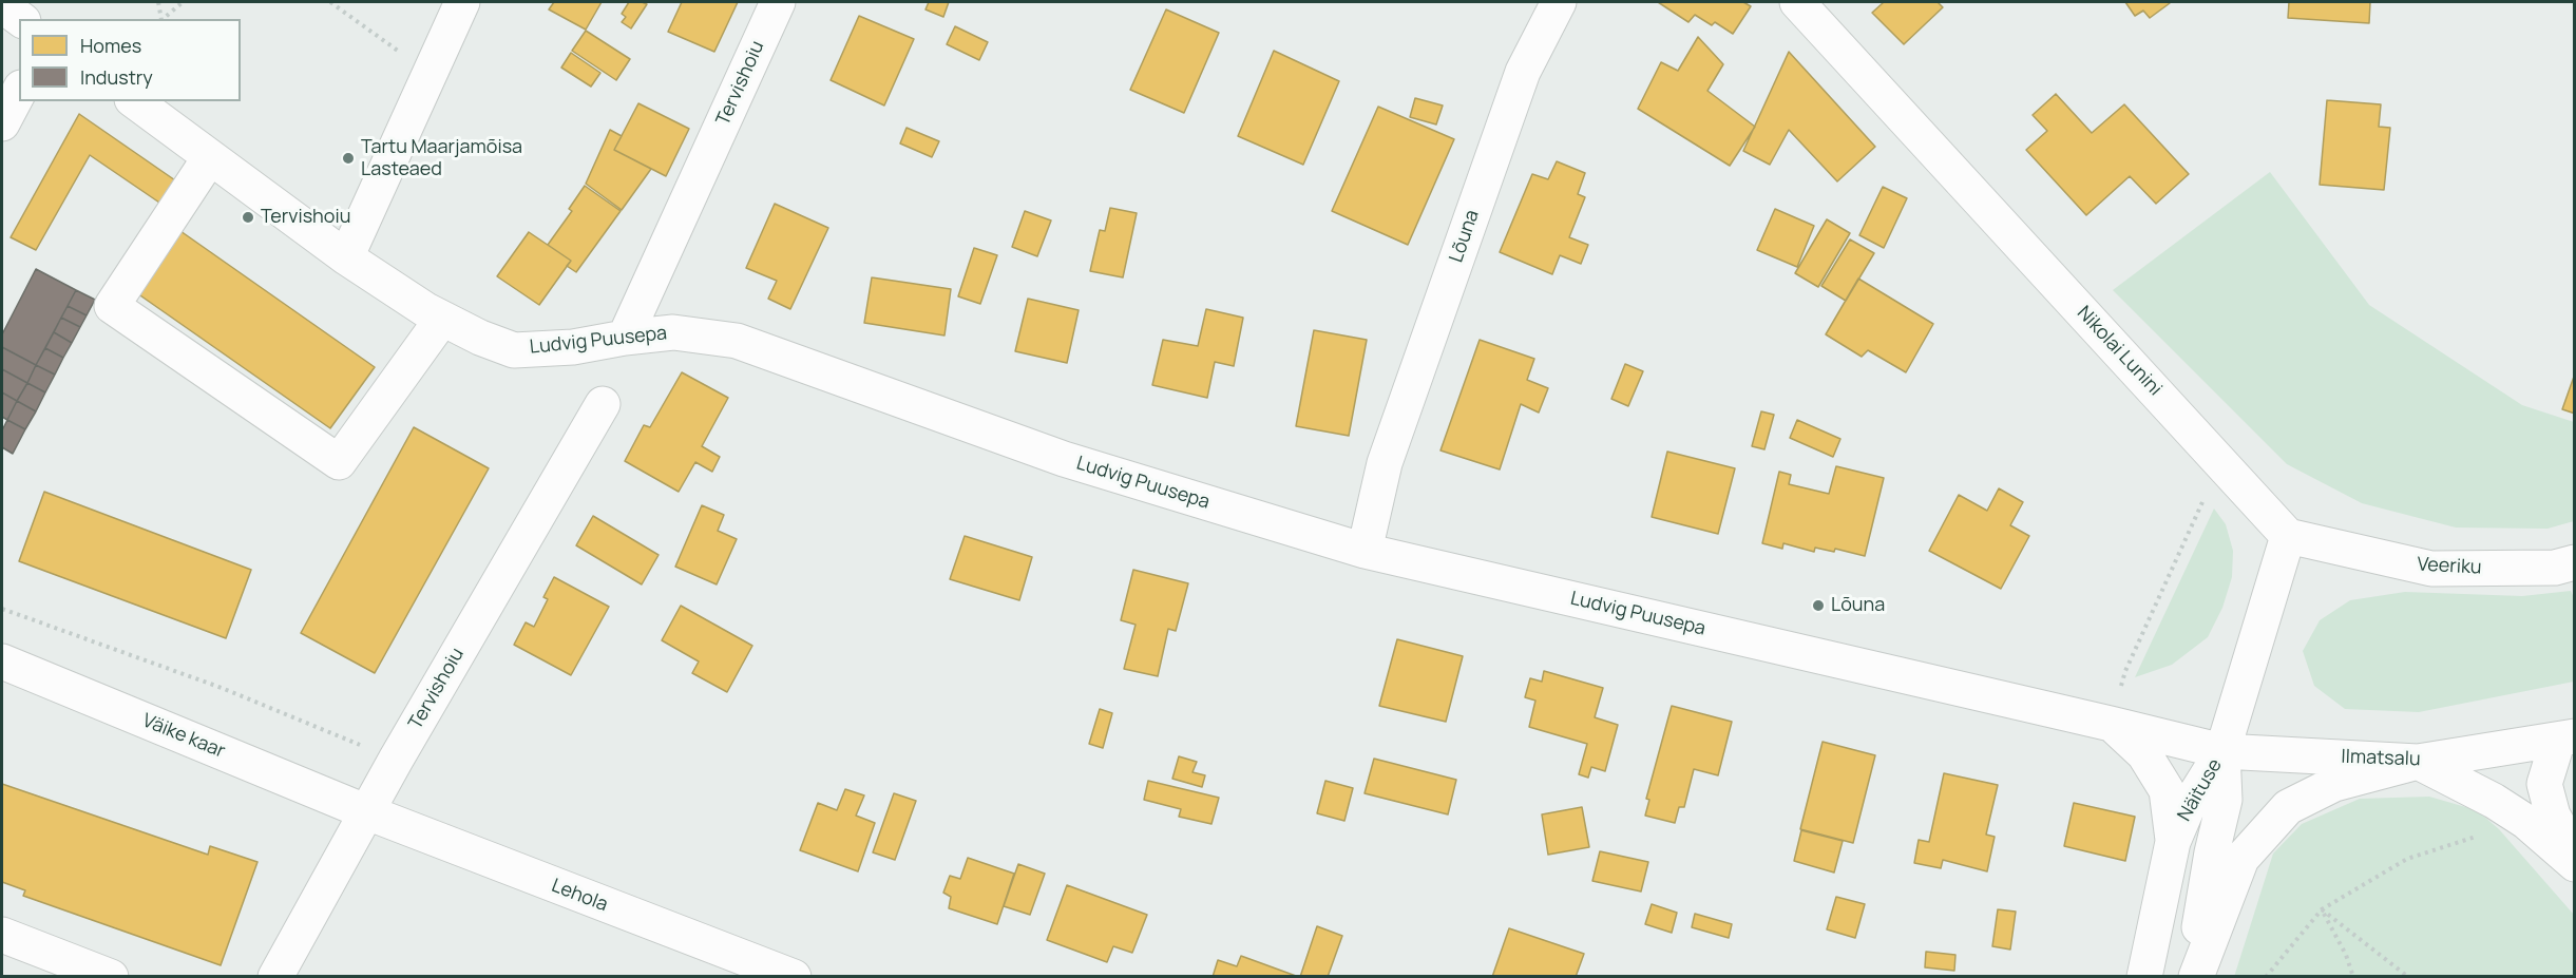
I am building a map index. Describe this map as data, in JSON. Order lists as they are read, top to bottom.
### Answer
{
  "streets": {
    "street": [
      "Tervishoiu",
      "Lõuna",
      "Ludvig Puusepa",
      "Nikolai Lunini",
      "Veeriku",
      "Väike kaar",
      "Ilmatsalu",
      "Näituse",
      "Lehola"
    ]
  },
  "crossings": [
    ["Tervishoiu", "Ludvig Puusepa"],
    ["Tervishoiu", "Väike kaar"],
    ["Tervishoiu", "Lehola"],
    ["Lõuna", "Ludvig Puusepa"],
    ["Ludvig Puusepa", "Ilmatsalu"],
    ["Ludvig Puusepa", "Näituse"],
    ["Nikolai Lunini", "Veeriku"],
    ["Väike kaar", "Lehola"],
    ["Ilmatsalu", "Näituse"]
  ],
  "places": ["Tartu Maarjamõisa Lasteaed", "Tervishoiu", "Lõuna"],
  "legend": ["Homes", "Industry"]
}
